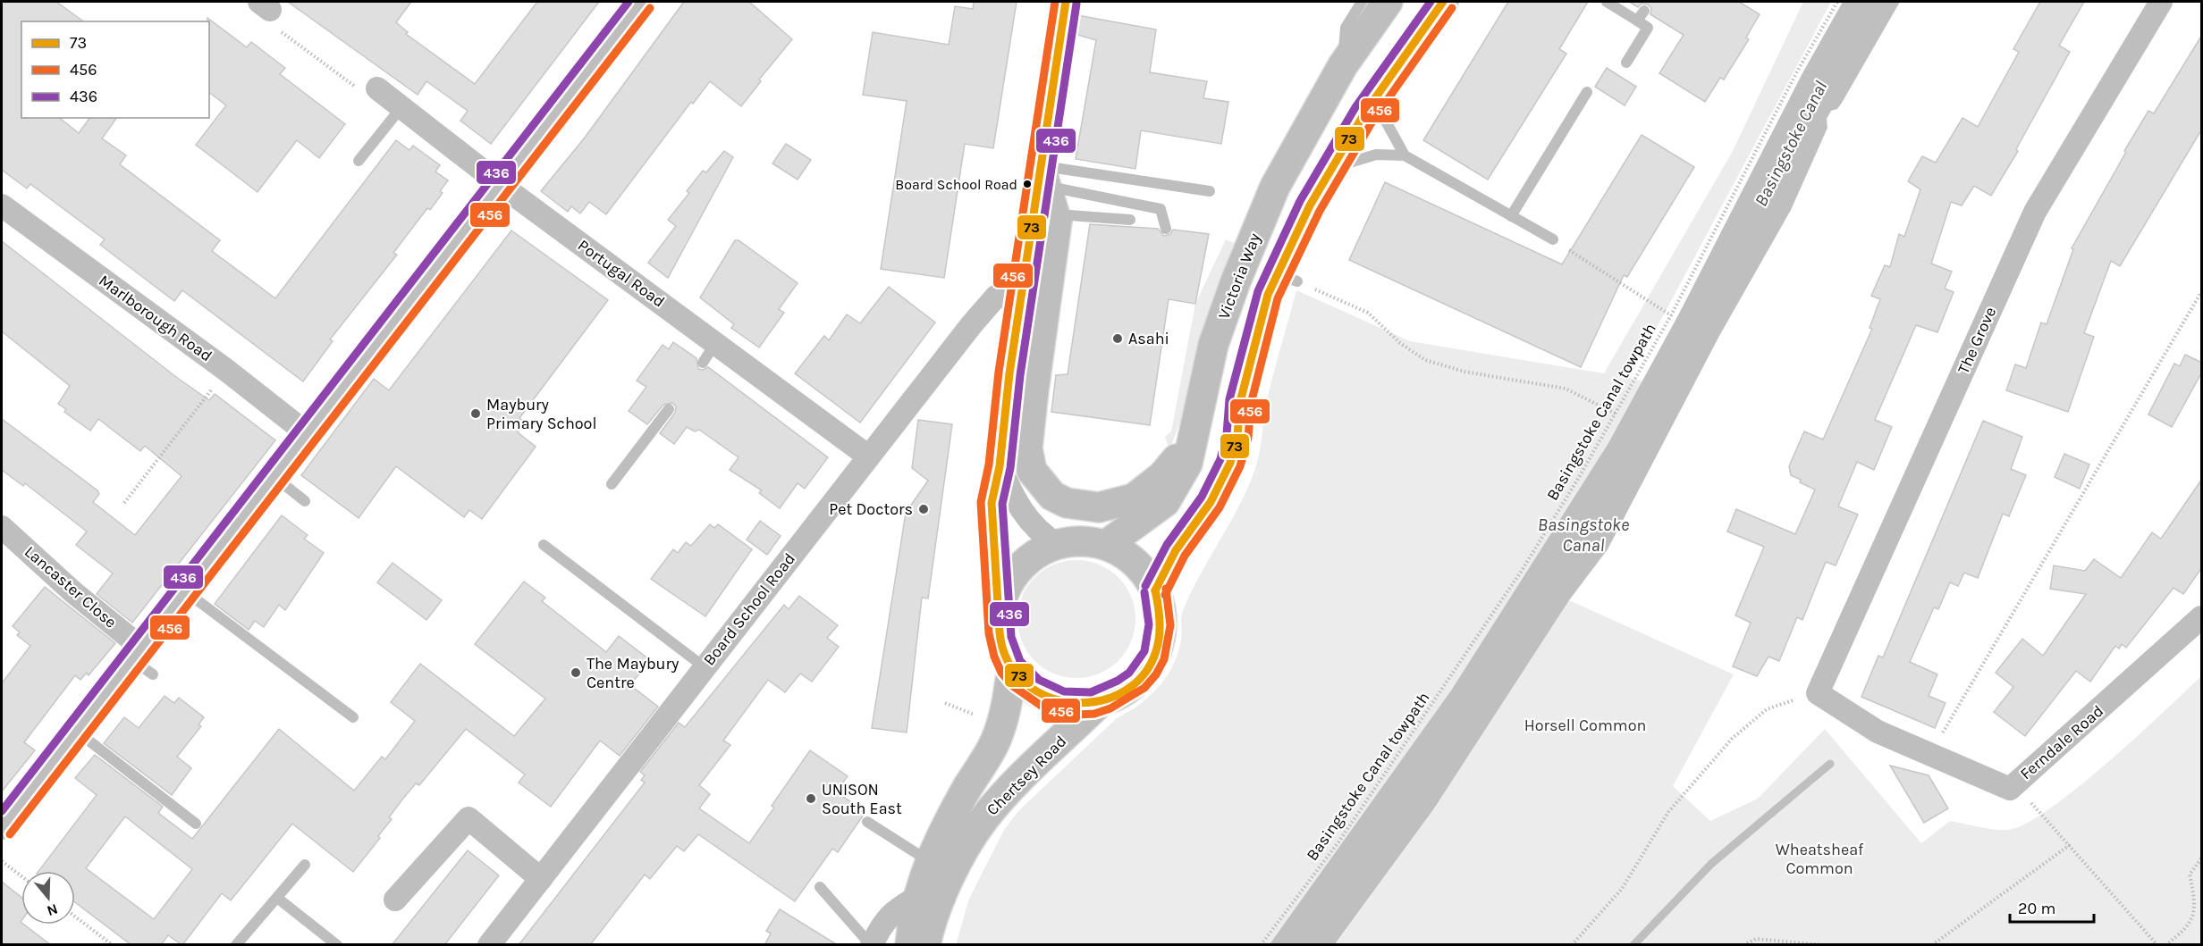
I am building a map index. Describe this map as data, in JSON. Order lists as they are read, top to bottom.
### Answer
{
  "streets": {
    "main road": ["Victoria Way", "Chertsey Road"],
    "street": [
      "Portugal Road",
      "Marlborough Road",
      "The Grove",
      "Lancaster Close",
      "Board School Road",
      "Ferndale Road"
    ],
    "path": ["Basingstoke Canal towpath"]
  },
  "crossings": [
    ["Portugal Road", "Board School Road"],
    ["Victoria Way", "Chertsey Road"],
    ["The Grove", "Ferndale Road"]
  ],
  "water": ["Basingstoke Canal"],
  "parks": ["Horsell Common", "Wheatsheaf Common"],
  "places": [
    "Board School Road",
    "Asahi",
    "Maybury Primary School",
    "Pet Doctors",
    "The Maybury Centre",
    "UNISON South East"
  ],
  "lines": ["transit line 73", "transit line 456", "transit line 436"],
  "legend": ["73", "456", "436"],
  "scale_bar": "20 m",
  "north": "bottom"
}
